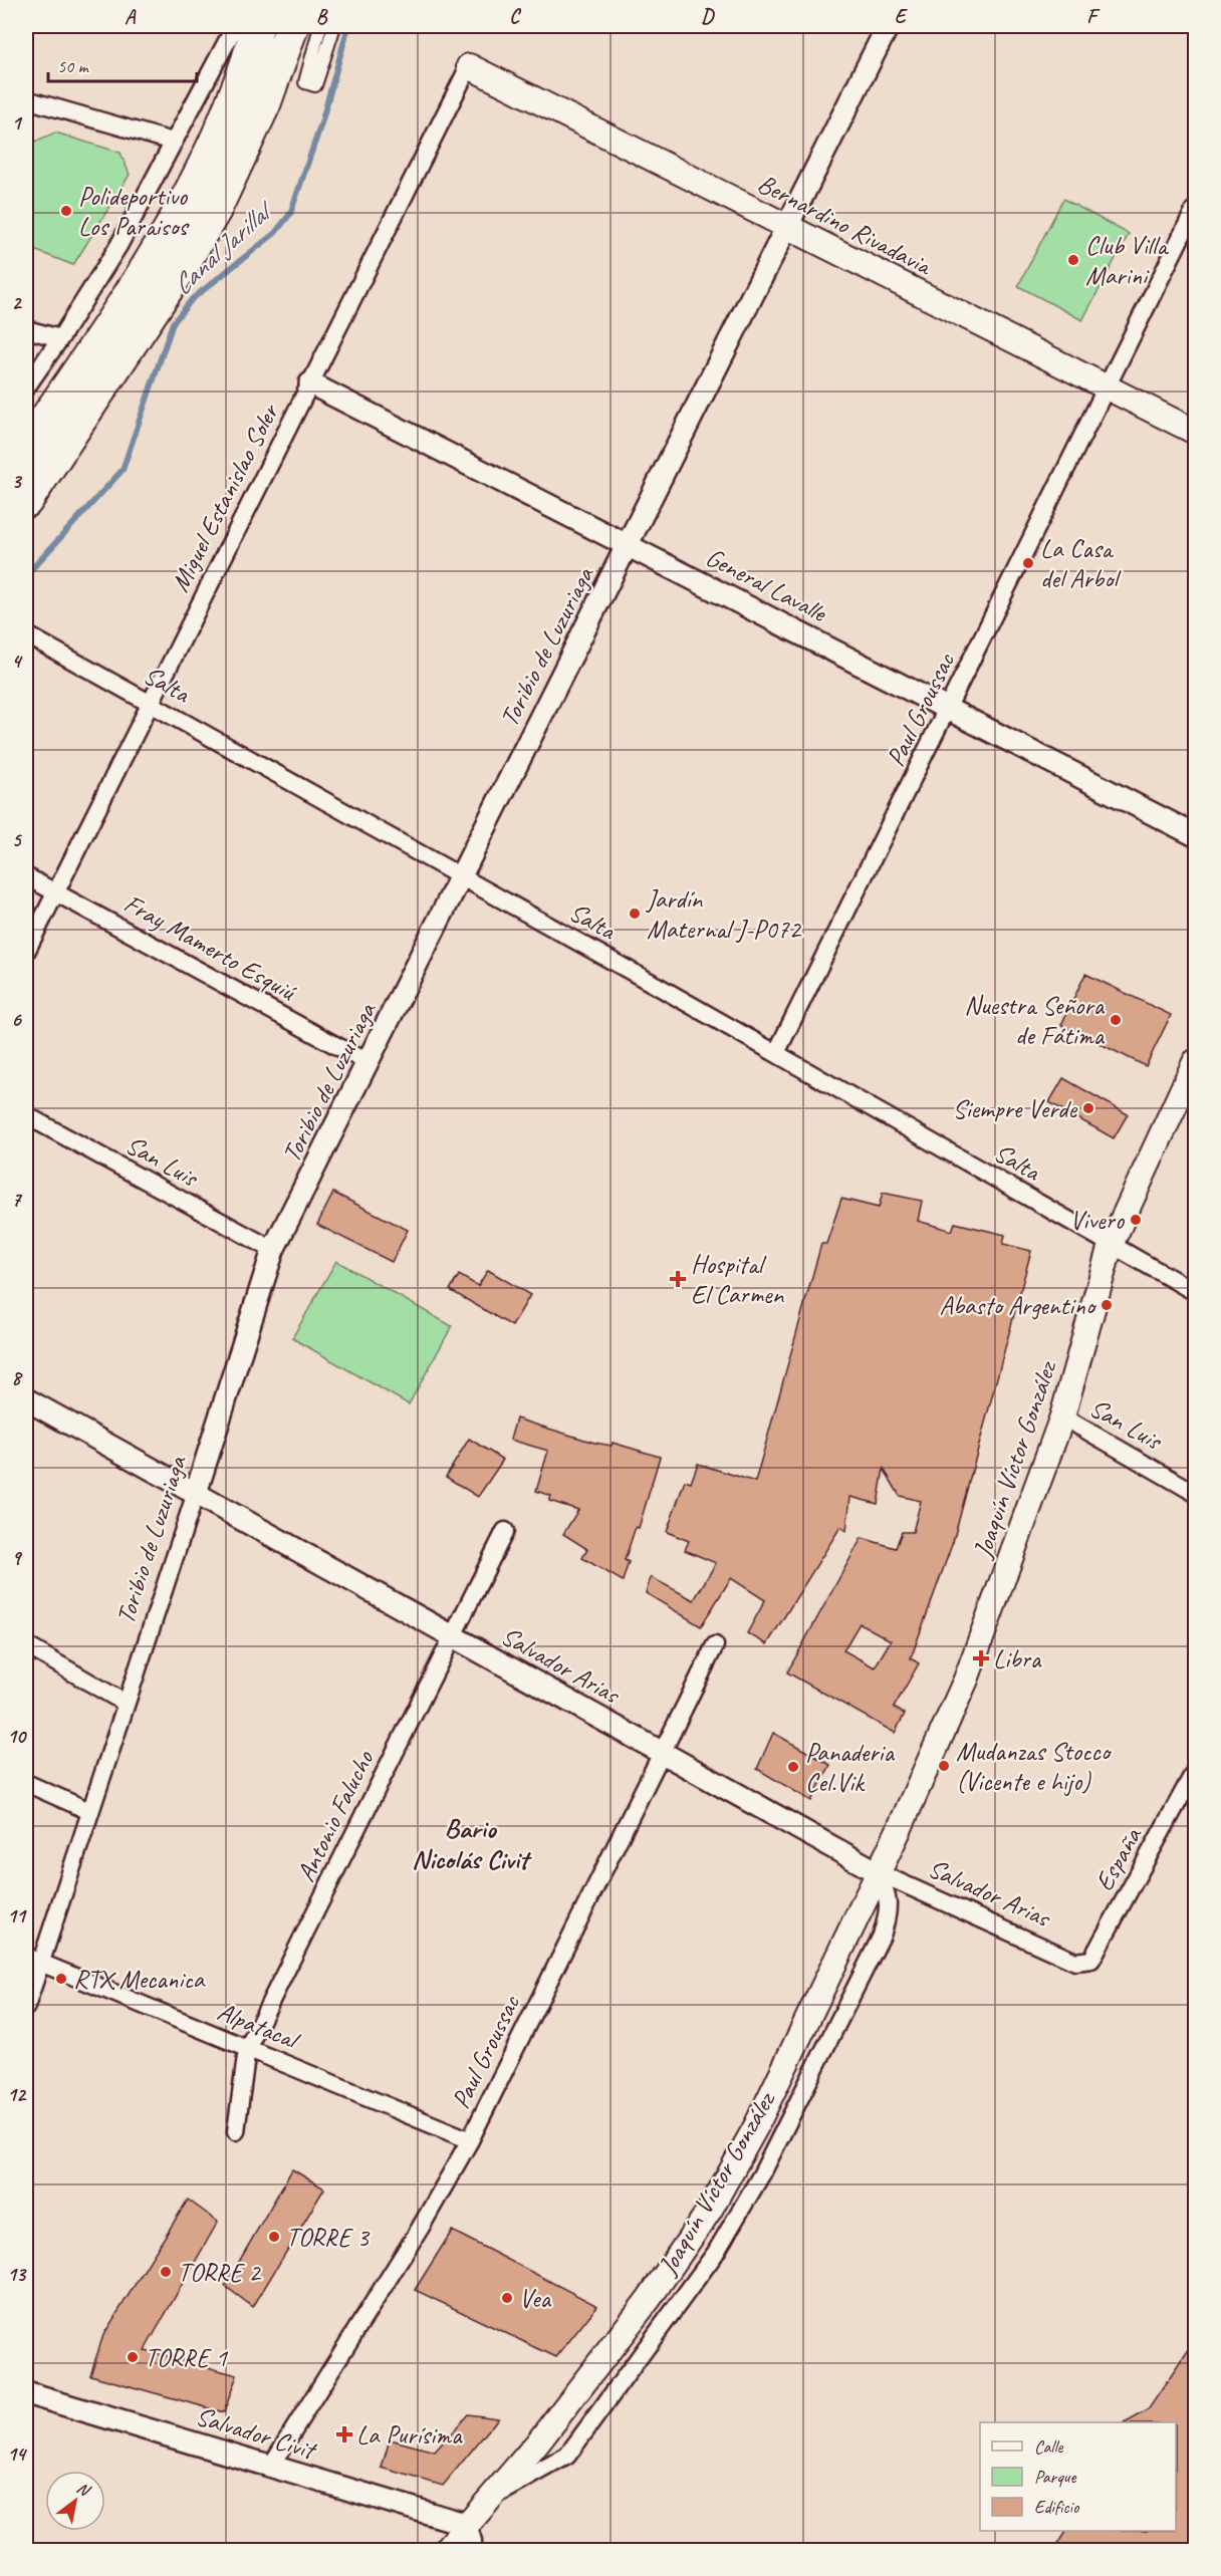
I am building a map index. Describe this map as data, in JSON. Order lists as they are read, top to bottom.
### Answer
{
  "streets": {
    "main road": ["Bernardino Rivadavia", "Joaquín Víctor González"],
    "street": [
      "Miguel Estanislao Soler",
      "General Lavalle",
      "Toribio de Luzuriaga",
      "Salta",
      "Paul Groussac",
      "Fray Mamerto Esquiú",
      "San Luis",
      "Salvador Arias",
      "Antonio Falucho",
      "España",
      "Alpatacal",
      "Salvador Civit"
    ]
  },
  "crossings": [
    ["Bernardino Rivadavia", "Miguel Estanislao Soler"],
    ["Bernardino Rivadavia", "Toribio de Luzuriaga"],
    ["Bernardino Rivadavia", "Paul Groussac"],
    ["Miguel Estanislao Soler", "General Lavalle"],
    ["Miguel Estanislao Soler", "Salta"],
    ["Miguel Estanislao Soler", "Fray Mamerto Esquiú"],
    ["General Lavalle", "Toribio de Luzuriaga"],
    ["General Lavalle", "Paul Groussac"],
    ["Toribio de Luzuriaga", "Salta"],
    ["Toribio de Luzuriaga", "Fray Mamerto Esquiú"],
    ["Toribio de Luzuriaga", "San Luis"],
    ["Toribio de Luzuriaga", "Salvador Arias"],
    ["Toribio de Luzuriaga", "Alpatacal"],
    ["Salta", "Paul Groussac"],
    ["Salta", "Joaquín Víctor González"],
    ["Paul Groussac", "Salvador Arias"],
    ["Paul Groussac", "Alpatacal"],
    ["Paul Groussac", "Salvador Civit"],
    ["San Luis", "Joaquín Víctor González"],
    ["Joaquín Víctor González", "Salvador Arias"],
    ["Joaquín Víctor González", "Salvador Civit"],
    ["Salvador Arias", "Antonio Falucho"],
    ["Salvador Arias", "España"],
    ["Antonio Falucho", "Alpatacal"]
  ],
  "districts": ["Bario Nicolás Civit"],
  "water": ["Canal Jarillal"],
  "places": {
    "other": [
      "Polideportivo Los Paraisos",
      "Club Villa Marini",
      "La Casa del Arbol",
      "Jardín Maternal J-P072",
      "Nuestra Señora de Fátima",
      "Siempre Verde",
      "Vivero",
      "Abasto Argentino",
      "Mudanzas Stocco (Vicente e hijo)",
      "Panaderia Cel.Vik",
      "RTX Mecanica",
      "TORRE 3",
      "TORRE 2",
      "Vea",
      "TORRE 1"
    ],
    "health": ["Hospital El Carmen", "Libra", "La Purísima"]
  },
  "legend": ["Calle", "Parque", "Edificio"],
  "scale_bar": "50 m",
  "north": "top right",
  "grid": {
    "columns": [
      "A",
      "B",
      "C",
      "D",
      "E",
      "F"
    ],
    "rows": [
      "1",
      "2",
      "3",
      "4",
      "5",
      "6",
      "7",
      "8",
      "9",
      "10",
      "11",
      "12",
      "13",
      "14"
    ]
  }
}
